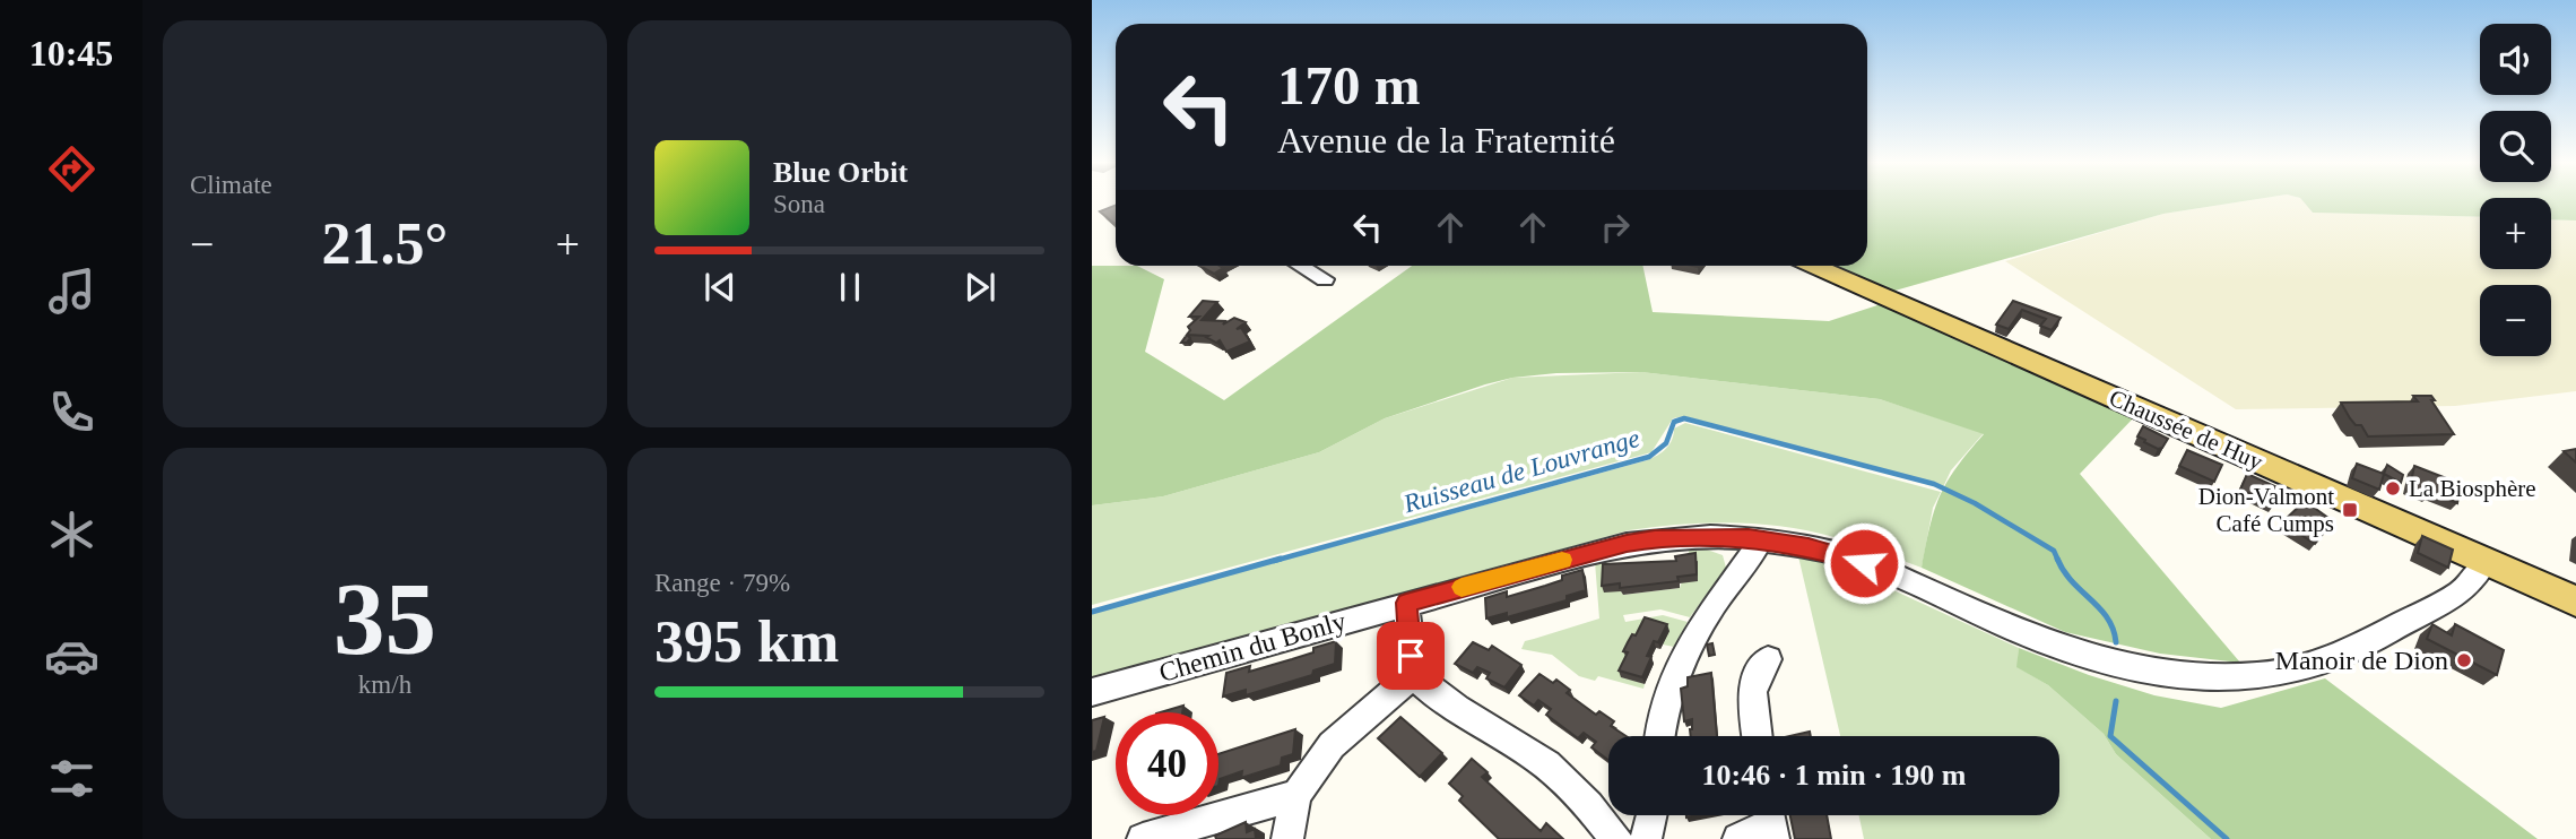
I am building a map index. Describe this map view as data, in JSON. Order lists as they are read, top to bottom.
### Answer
{
  "streets": {
    "main road": ["Chaussée de Huy"],
    "street": ["Chemin du Bonly"]
  },
  "crossings": [
    ["Chaussée de Huy", "Chemin du Bonly"]
  ],
  "water": ["Ruisseau de Louvrange"],
  "places": {
    "other": ["La Biosphère", "Manoir de Dion"],
    "transit": ["Dion-Valmont Café Cumps"]
  },
  "page": {
    "tabs": "10:45",
    "tile": [
      "Climate",
      ["35", "km/h"],
      ["Range · 79%", "395 km"]
    ],
    "map_buttons": ["+", "−"],
    "turn": ["170 m", "Avenue de la Fraternité"],
    "song": ["Blue Orbit", "Sona"],
    "heat": ["−", "21.5°", "+"],
    "limit": "40",
    "trip": "10:46 · 1 min · 190 m"
  }
}
